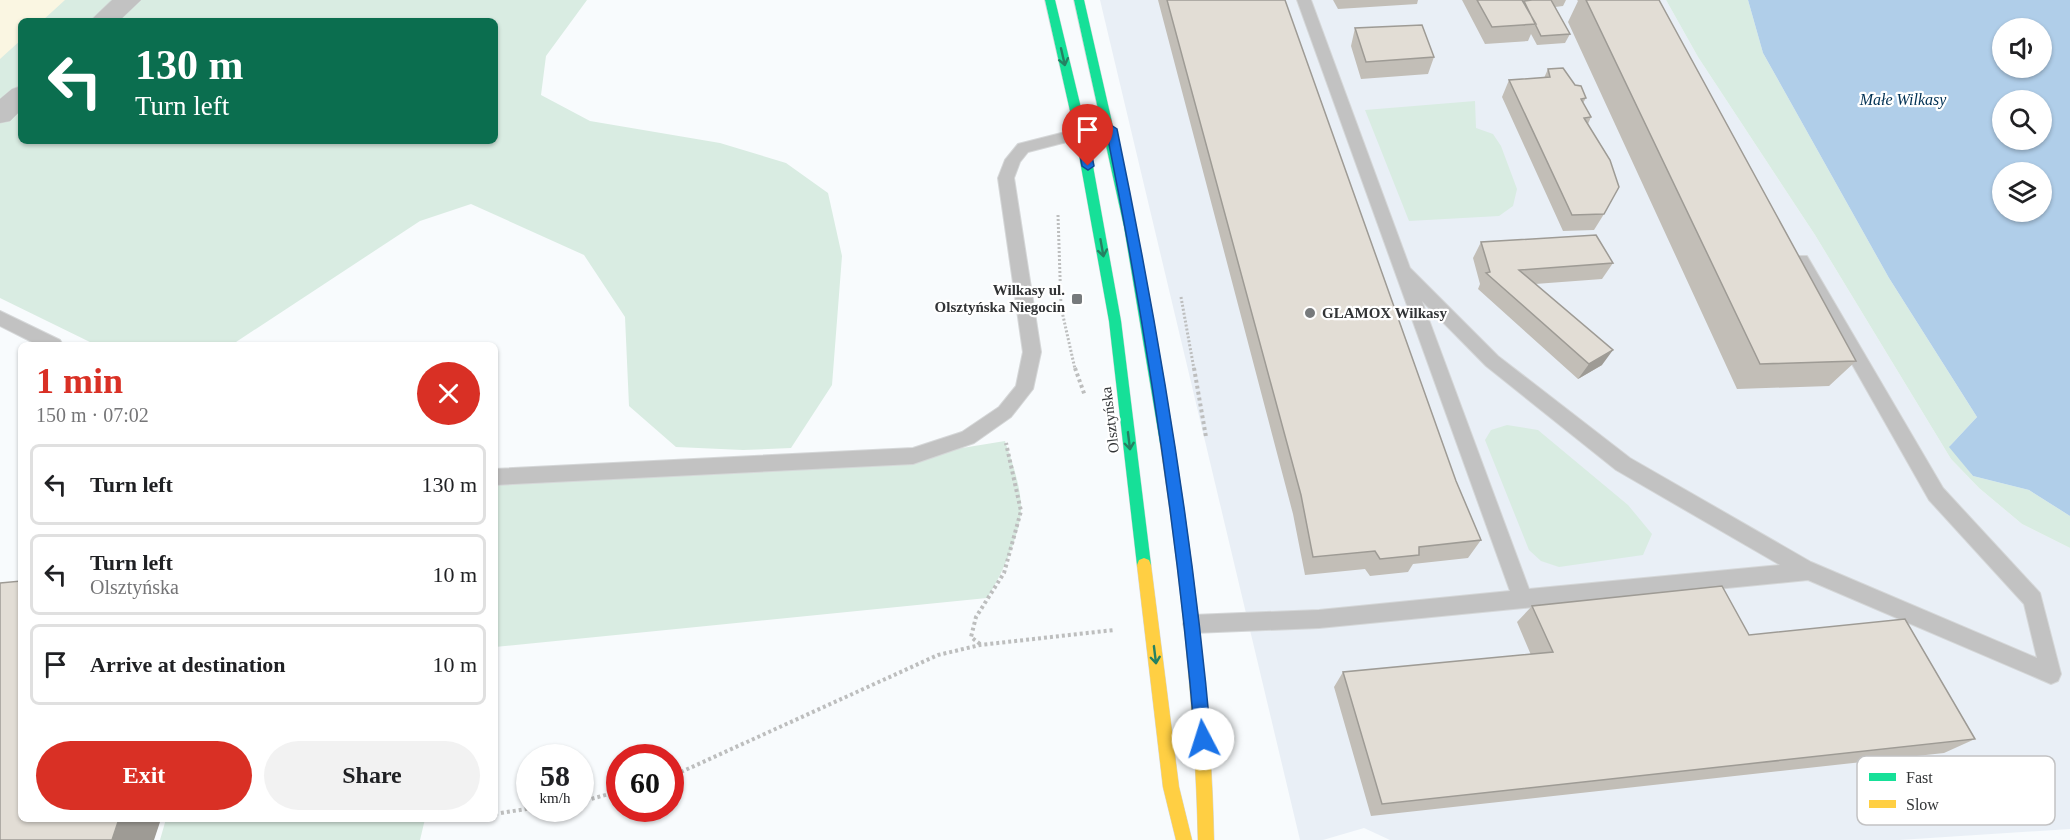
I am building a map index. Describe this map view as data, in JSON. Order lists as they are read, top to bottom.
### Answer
{
  "streets": {
    "main road": ["Olsztyńska"]
  },
  "water": ["Małe Wilkasy"],
  "places": {
    "transit": ["Wilkasy ul. Olsztyńska Niegocin"],
    "other": ["GLAMOX Wilkasy"]
  },
  "legend": ["Fast", "Slow"],
  "page": {
    "turn": ["130 m", "Turn left"],
    "heading": ["1 min", "150 m · 07:02"],
    "list": [
      {
        "name": "Turn left",
        "value": "130 m"
      },
      {
        "name": "Turn left",
        "note": "Olsztyńska",
        "value": "10 m"
      },
      {
        "name": "Arrive at destination",
        "value": "10 m"
      }
    ],
    "buttons": ["Exit", "Share"],
    "speed": "58 km/h",
    "limit": "60"
  }
}
